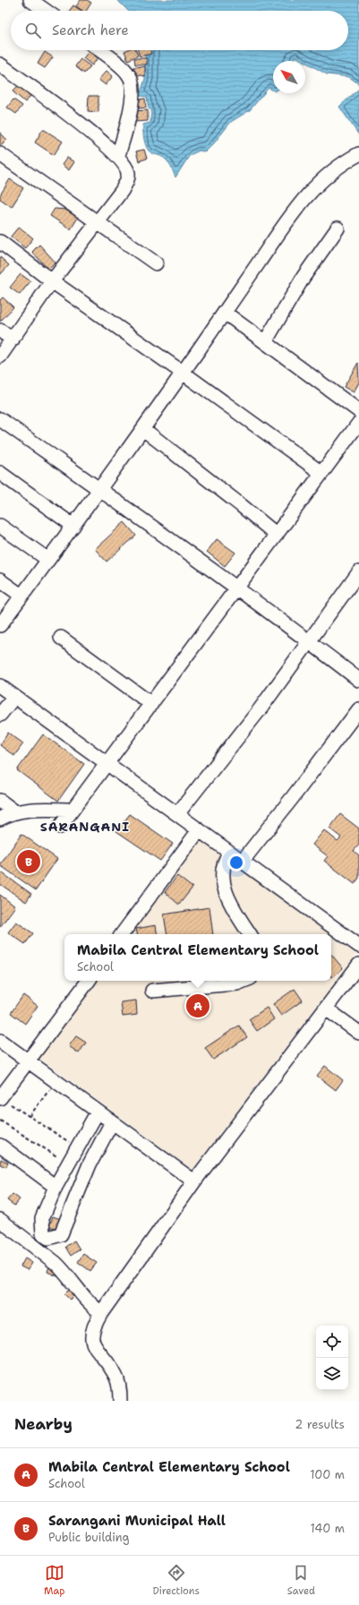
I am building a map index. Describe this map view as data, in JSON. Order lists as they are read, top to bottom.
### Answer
{
  "districts": ["SARANGANI"],
  "north": "top left",
  "page": {
    "search": "Search here",
    "pins": ["B", "A"],
    "popup": ["Mabila Central Elementary School", "School"],
    "heading": ["Nearby", "2 results"],
    "list": [
      {
        "mark": "A",
        "name": "Mabila Central Elementary School",
        "note": "School",
        "value": "100 m"
      },
      {
        "mark": "B",
        "name": "Sarangani Municipal Hall",
        "note": "Public building",
        "value": "140 m"
      }
    ],
    "nav": ["Map", "Directions", "Saved"]
  }
}
